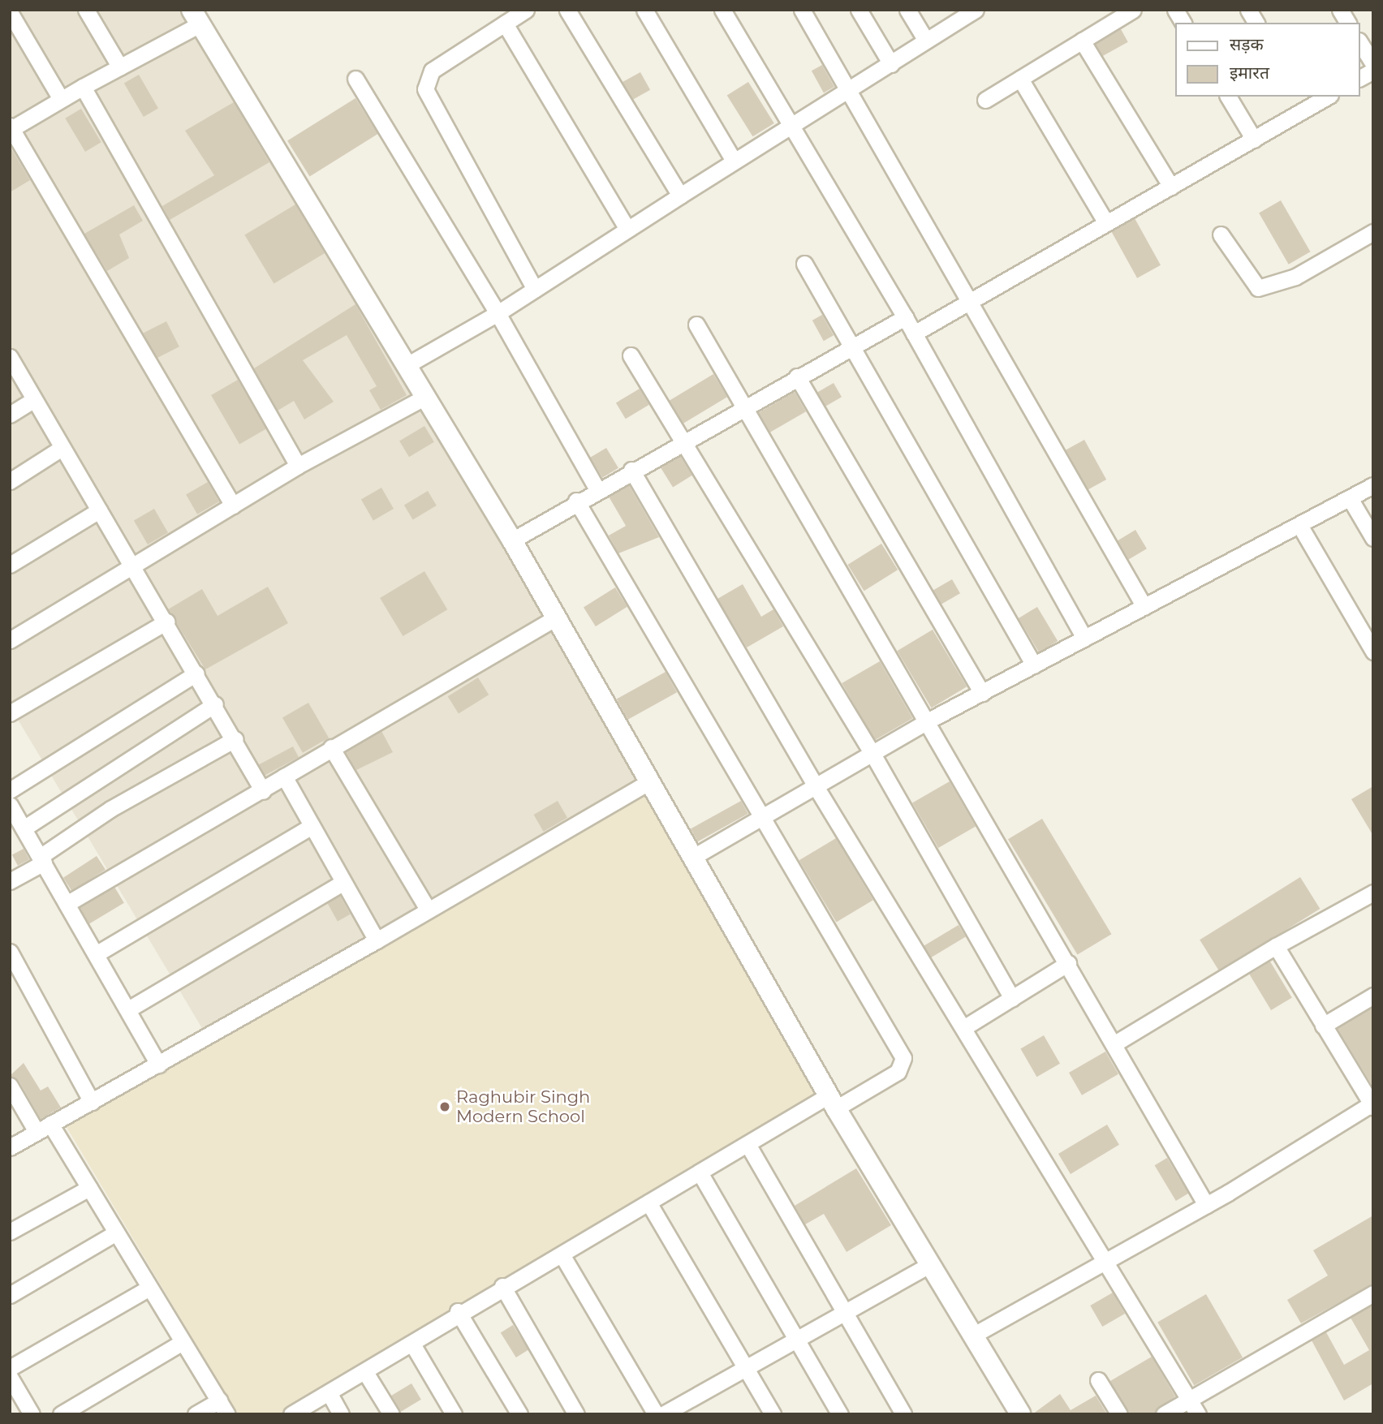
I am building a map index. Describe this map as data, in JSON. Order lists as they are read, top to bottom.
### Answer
{
  "places": ["Raghubir Singh Modern School"],
  "legend": ["सड़क", "इमारत"]
}
